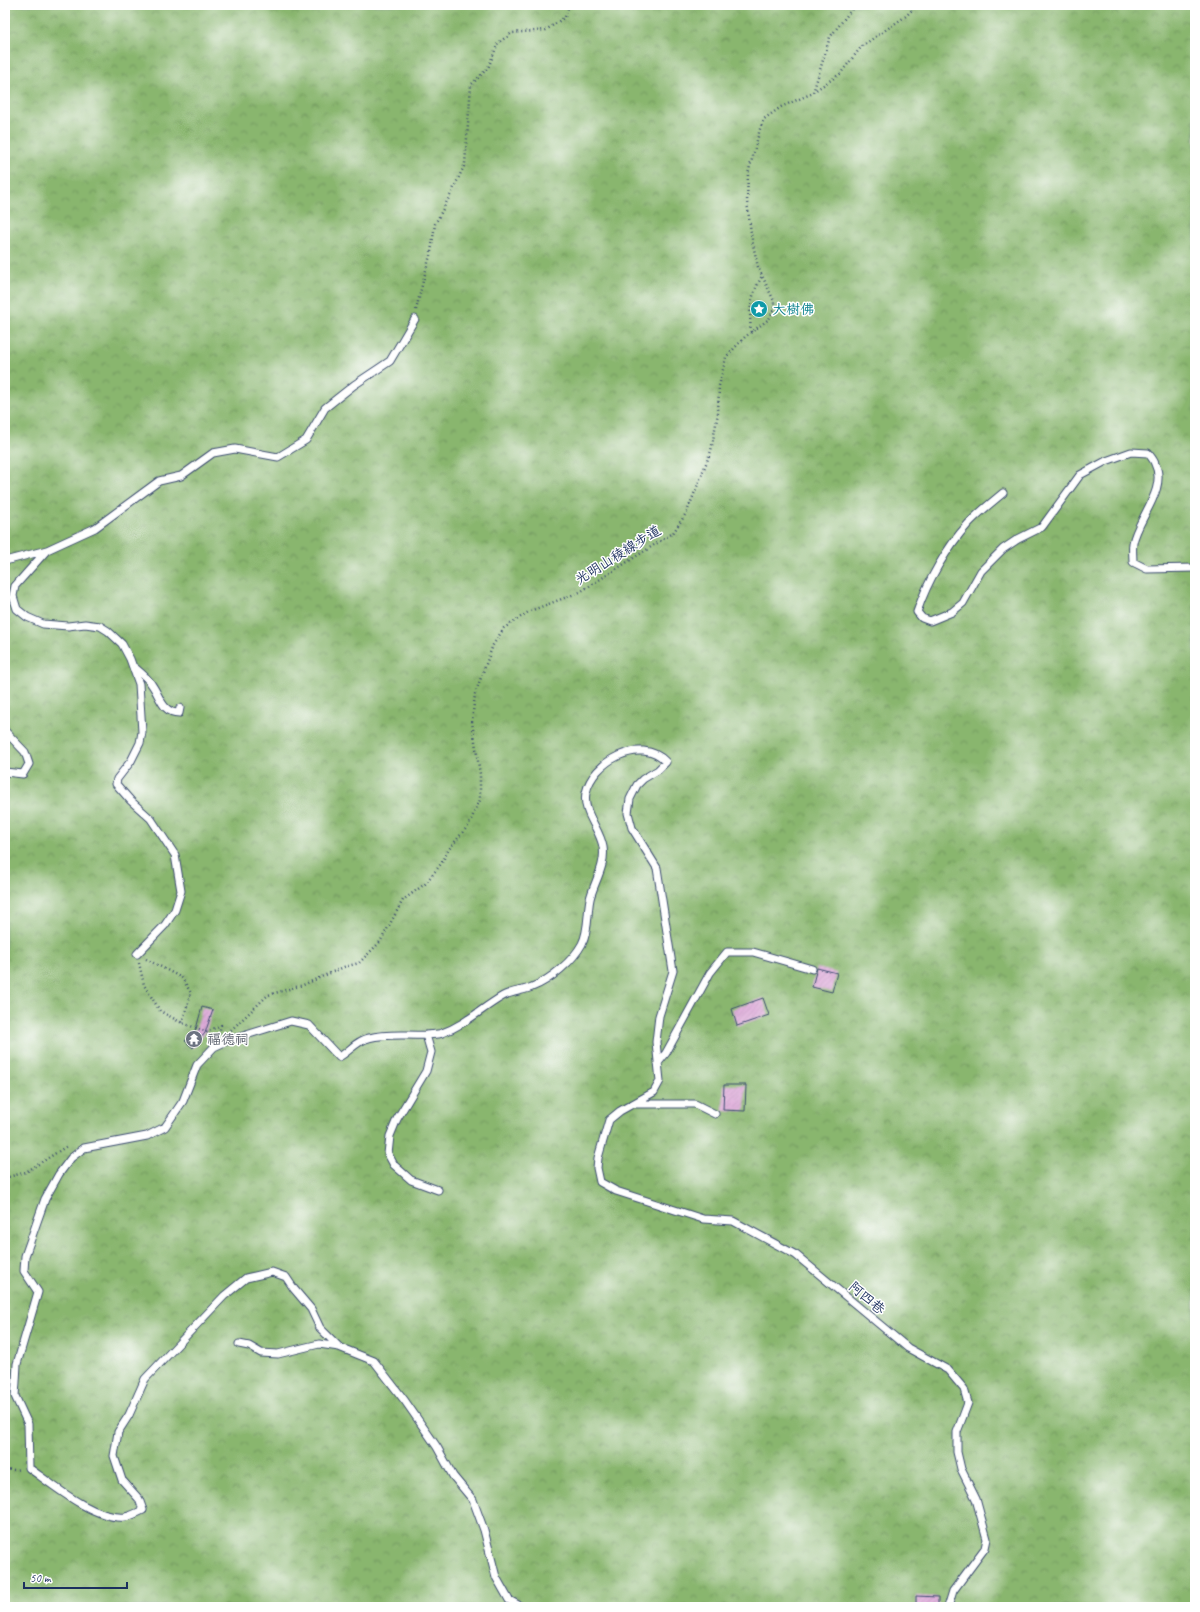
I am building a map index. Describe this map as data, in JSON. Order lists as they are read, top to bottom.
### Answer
{
  "streets": {
    "lane": ["阿四巷"],
    "path": ["光明山稜線步道"]
  },
  "places": {
    "place": ["大樹佛"],
    "temple": ["福德祠"]
  },
  "scale_bar": "50 m"
}
